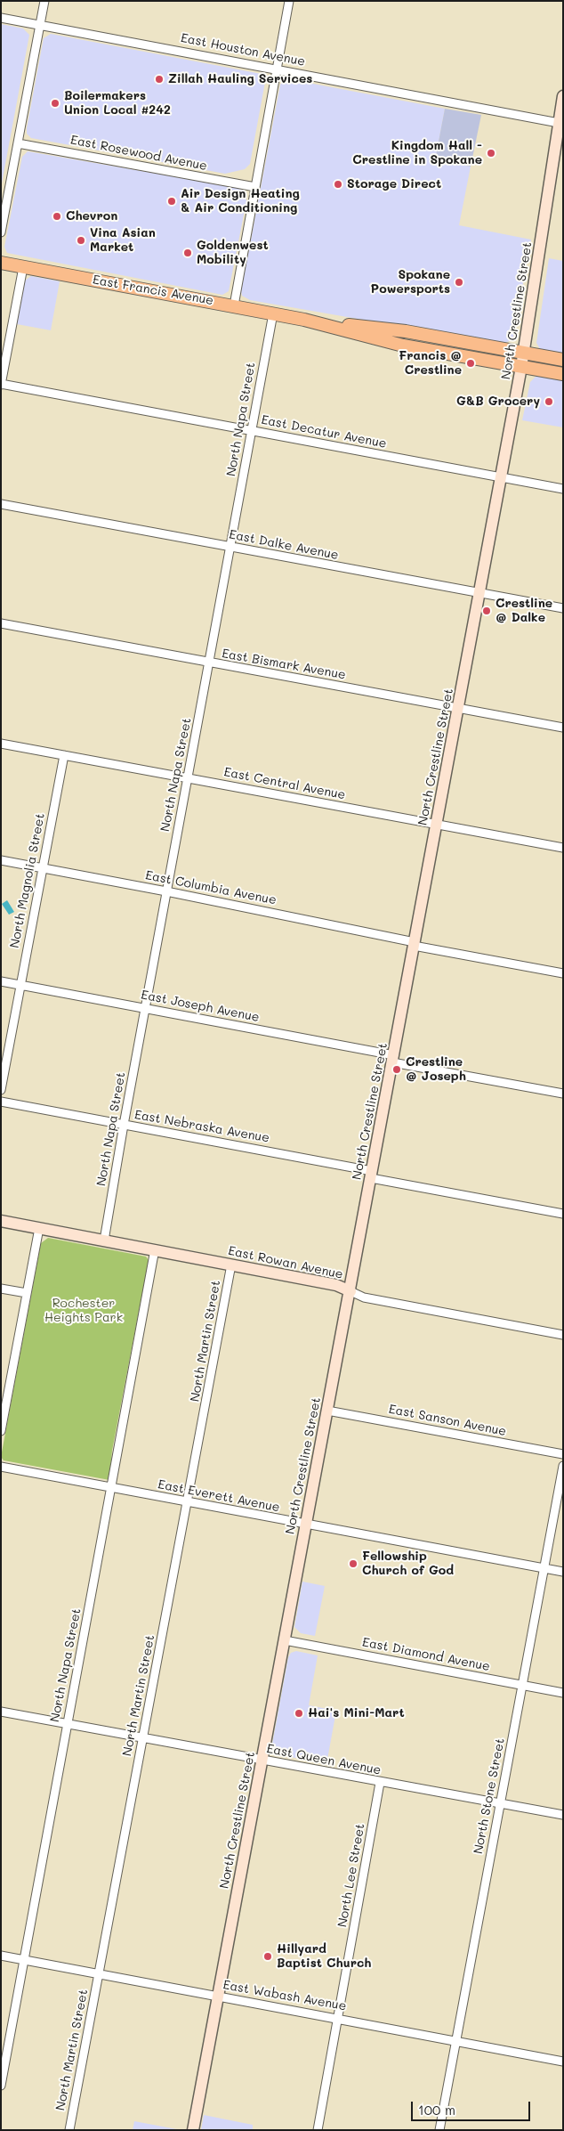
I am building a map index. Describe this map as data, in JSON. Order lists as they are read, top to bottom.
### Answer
{
  "streets": {
    "main road": ["East Francis Avenue", "North Crestline Street", "East Rowan Avenue"],
    "street": [
      "East Houston Avenue",
      "East Rosewood Avenue",
      "North Napa Street",
      "East Decatur Avenue",
      "East Dalke Avenue",
      "East Bismark Avenue",
      "East Central Avenue",
      "North Magnolia Street",
      "East Columbia Avenue",
      "East Joseph Avenue",
      "East Nebraska Avenue",
      "North Martin Street",
      "East Sanson Avenue",
      "East Everett Avenue",
      "East Diamond Avenue",
      "East Queen Avenue",
      "North Stone Street",
      "North Lee Street",
      "East Wabash Avenue"
    ]
  },
  "crossings": [
    ["East Houston Avenue", "North Crestline Street"],
    ["East Francis Avenue", "North Crestline Street"],
    ["East Francis Avenue", "North Napa Street"],
    ["North Crestline Street", "East Decatur Avenue"],
    ["North Crestline Street", "East Dalke Avenue"],
    ["North Crestline Street", "East Bismark Avenue"],
    ["North Crestline Street", "East Central Avenue"],
    ["North Crestline Street", "East Columbia Avenue"],
    ["North Crestline Street", "East Joseph Avenue"],
    ["North Crestline Street", "East Nebraska Avenue"],
    ["North Crestline Street", "East Rowan Avenue"],
    ["North Crestline Street", "East Sanson Avenue"],
    ["North Crestline Street", "East Everett Avenue"],
    ["North Crestline Street", "East Diamond Avenue"],
    ["North Crestline Street", "East Queen Avenue"],
    ["North Crestline Street", "East Wabash Avenue"],
    ["North Napa Street", "East Decatur Avenue"],
    ["North Napa Street", "East Dalke Avenue"],
    ["North Napa Street", "East Bismark Avenue"],
    ["North Napa Street", "East Central Avenue"],
    ["North Napa Street", "East Columbia Avenue"],
    ["North Napa Street", "East Joseph Avenue"],
    ["North Napa Street", "East Nebraska Avenue"],
    ["North Napa Street", "East Rowan Avenue"],
    ["North Napa Street", "East Everett Avenue"],
    ["North Napa Street", "East Queen Avenue"],
    ["North Napa Street", "East Wabash Avenue"],
    ["East Central Avenue", "North Magnolia Street"],
    ["North Magnolia Street", "East Columbia Avenue"],
    ["North Magnolia Street", "East Joseph Avenue"],
    ["East Rowan Avenue", "North Martin Street"],
    ["North Martin Street", "East Everett Avenue"],
    ["North Martin Street", "East Queen Avenue"],
    ["North Martin Street", "East Wabash Avenue"],
    ["East Everett Avenue", "North Stone Street"],
    ["East Diamond Avenue", "North Stone Street"],
    ["East Queen Avenue", "North Stone Street"],
    ["East Queen Avenue", "North Lee Street"],
    ["North Stone Street", "East Wabash Avenue"],
    ["North Lee Street", "East Wabash Avenue"]
  ],
  "parks": ["Rochester Heights Park"],
  "places": [
    "Zillah Hauling Services",
    "Boilermakers Union Local #242",
    "Kingdom Hall - Crestline in Spokane",
    "Storage Direct",
    "Air Design Heating & Air Conditioning",
    "Chevron",
    "Vina Asian Market",
    "Goldenwest Mobility",
    "Spokane Powersports",
    "Francis @ Crestline",
    "G&B Grocery",
    "Crestline @ Dalke",
    "Crestline @ Joseph",
    "Fellowship Church of God",
    "Hai's Mini-Mart",
    "Hillyard Baptist Church"
  ],
  "scale_bar": "100 m"
}
